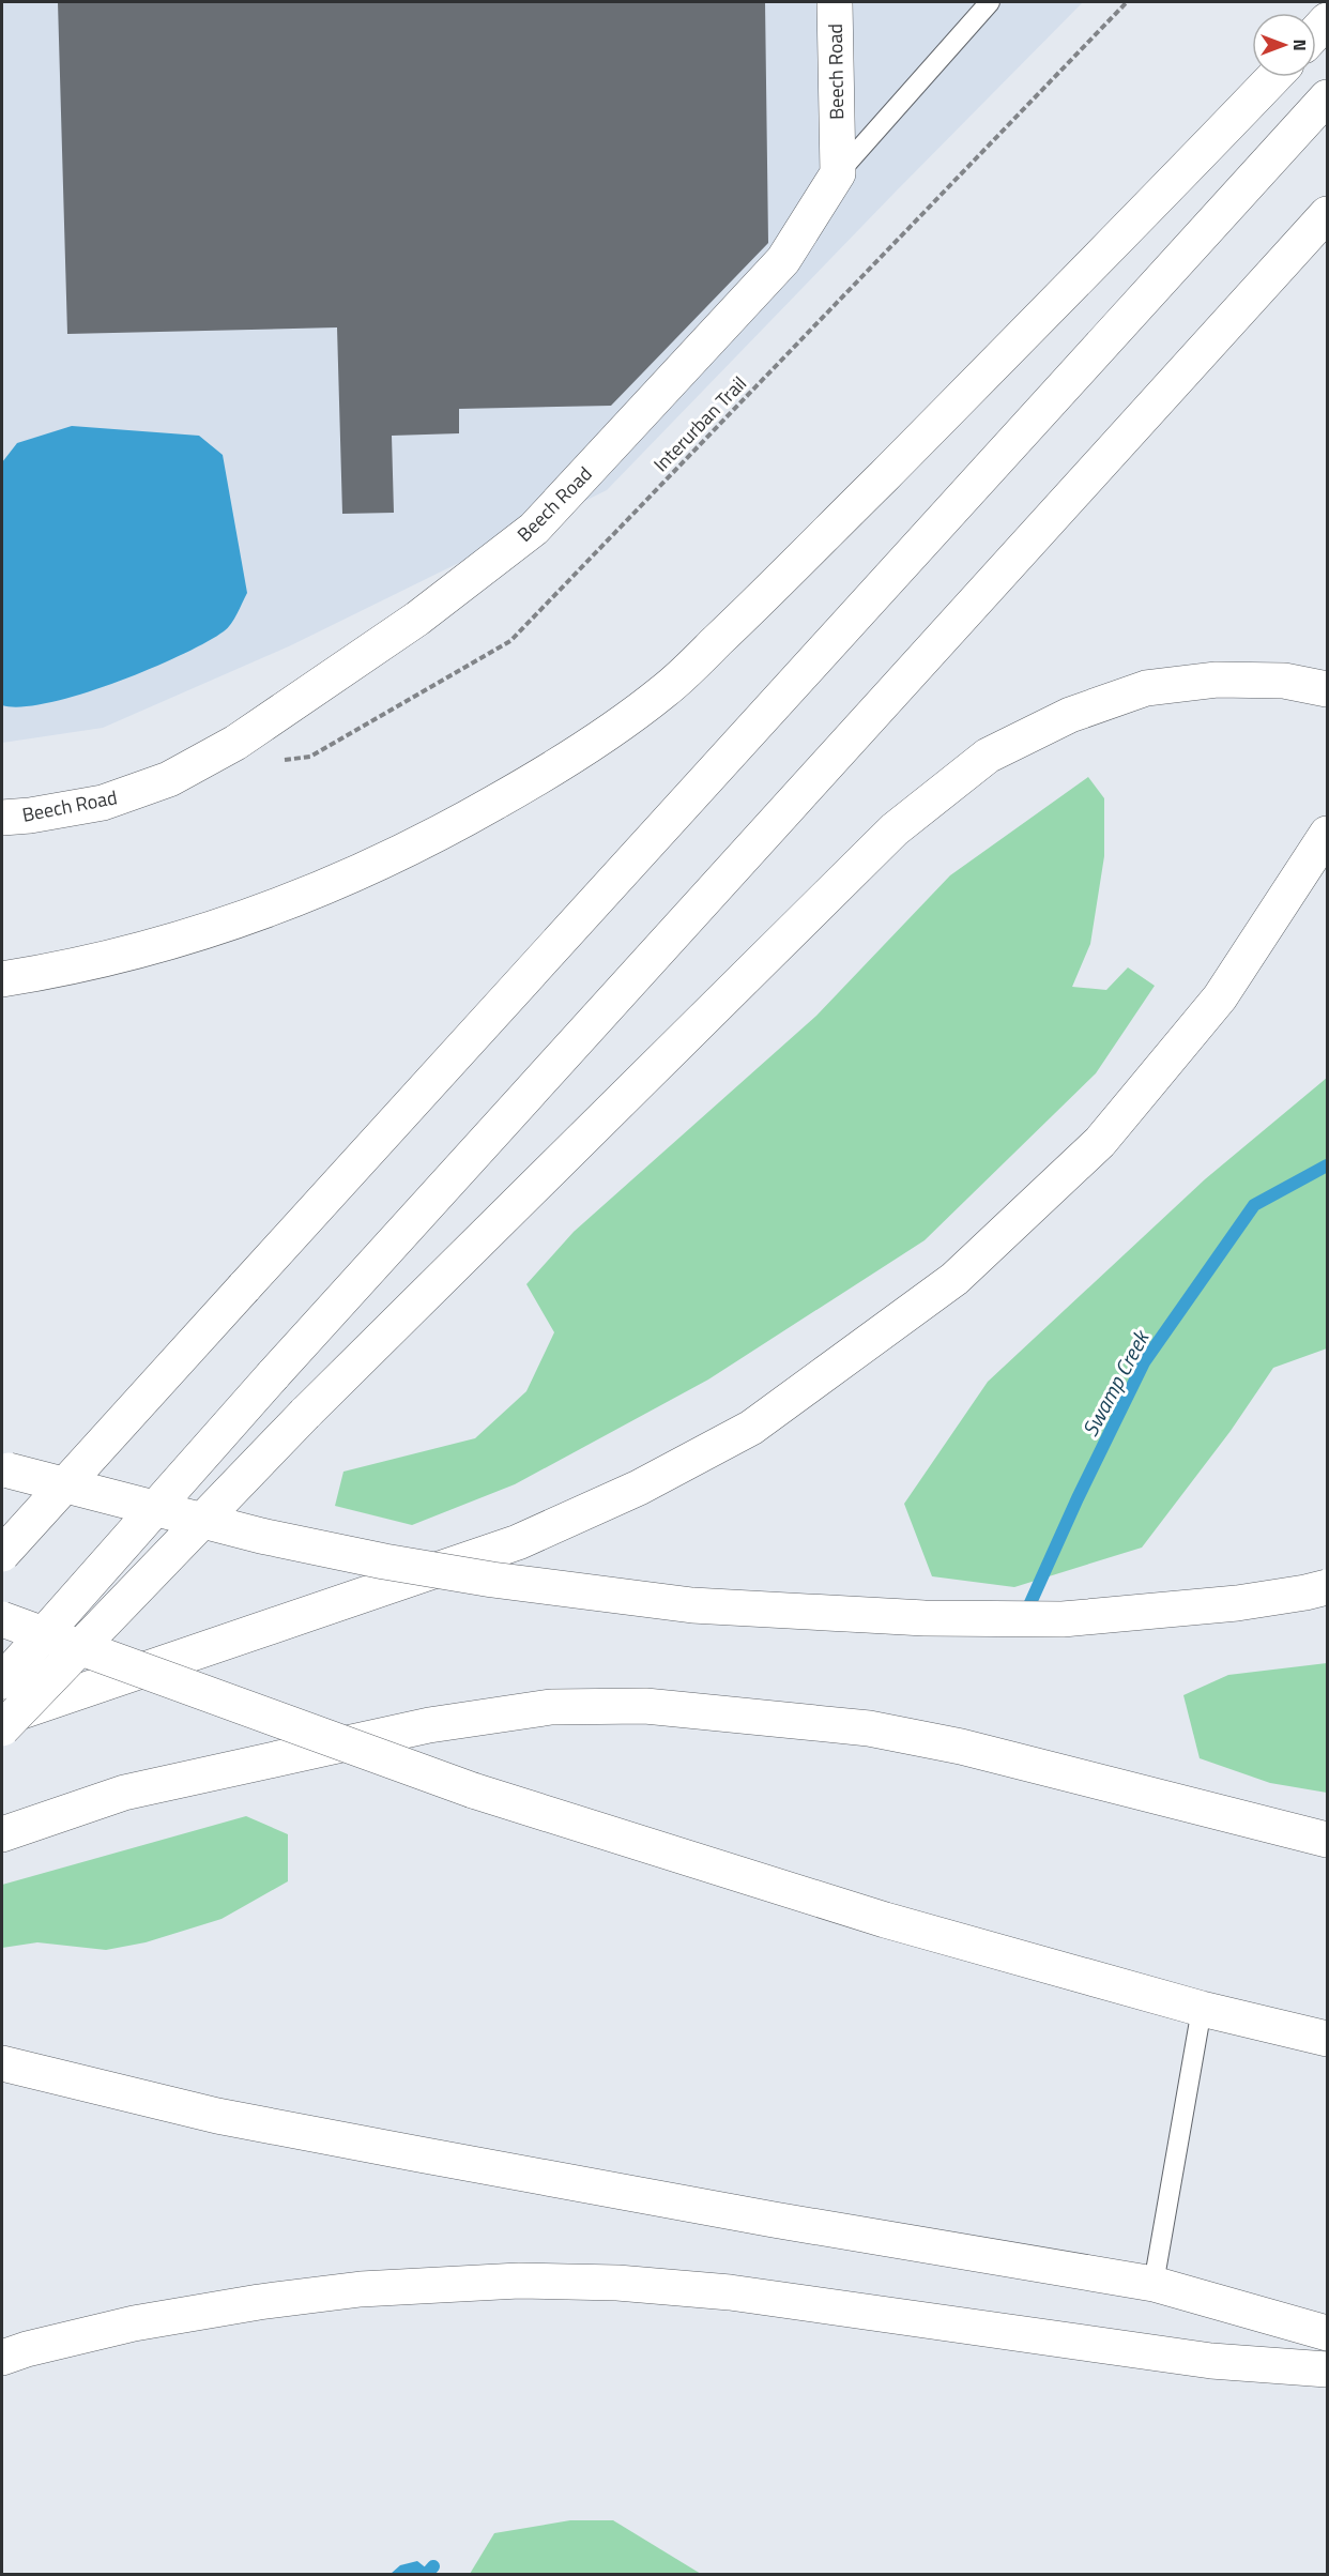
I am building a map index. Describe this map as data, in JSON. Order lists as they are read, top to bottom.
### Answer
{
  "streets": {
    "main road": ["Beech Road"],
    "path": ["Interurban Trail"]
  },
  "crossings": [
    ["Beech Road", "Interurban Trail"]
  ],
  "water": ["Swamp Creek"],
  "north": "right"
}
